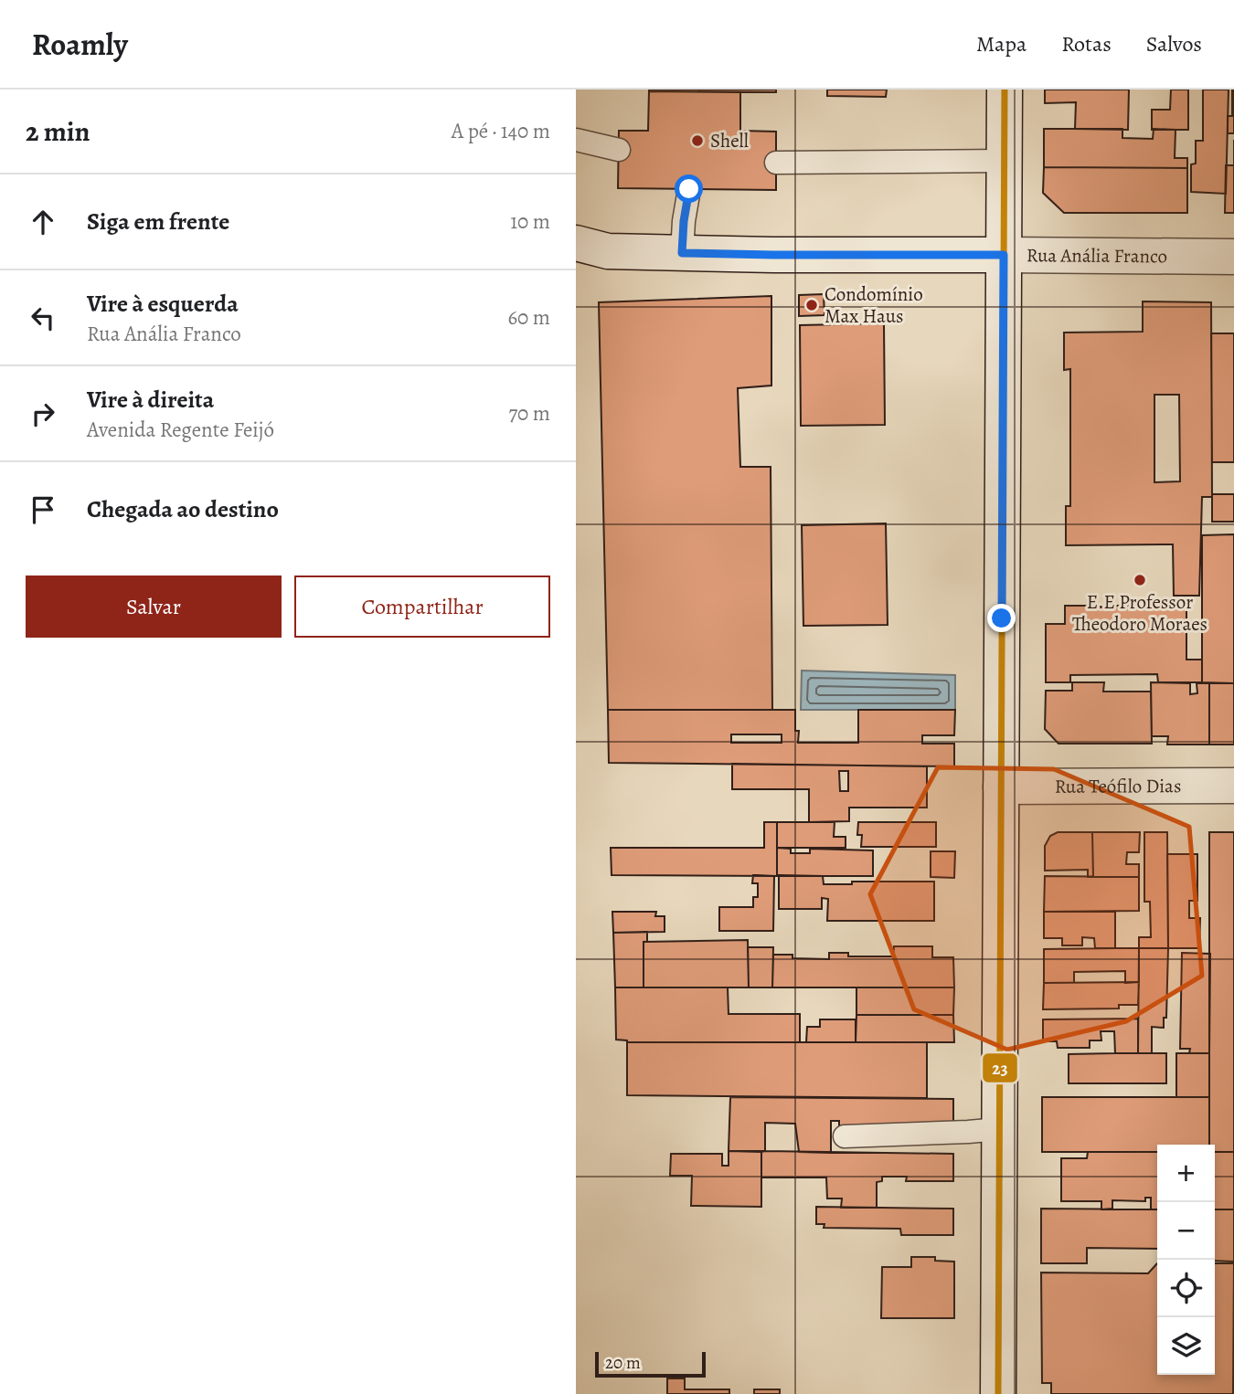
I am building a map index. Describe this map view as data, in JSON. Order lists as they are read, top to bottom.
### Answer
{
  "streets": {
    "main road": ["Rua Anália Franco", "Rua Teófilo Dias"]
  },
  "places": ["Shell", "Condomínio Max Haus", "E.E Professor Theodoro Moraes"],
  "lines": ["transit line 23"],
  "scale_bar": "20 m",
  "page": {
    "header": "Roamly",
    "nav": ["Mapa", "Rotas", "Salvos"],
    "heading": ["2 min", "A pé · 140 m"],
    "list": [
      ["Siga em frente", "10 m"],
      ["Vire à esquerda", "Rua Anália Franco", "60 m"],
      ["Vire à direita", "Avenida Regente Feijó", "70 m"],
      "Chegada ao destino"
    ],
    "buttons": ["Salvar", "Compartilhar"],
    "map_buttons": ["+", "−"],
    "scale": "20 m"
  }
}
